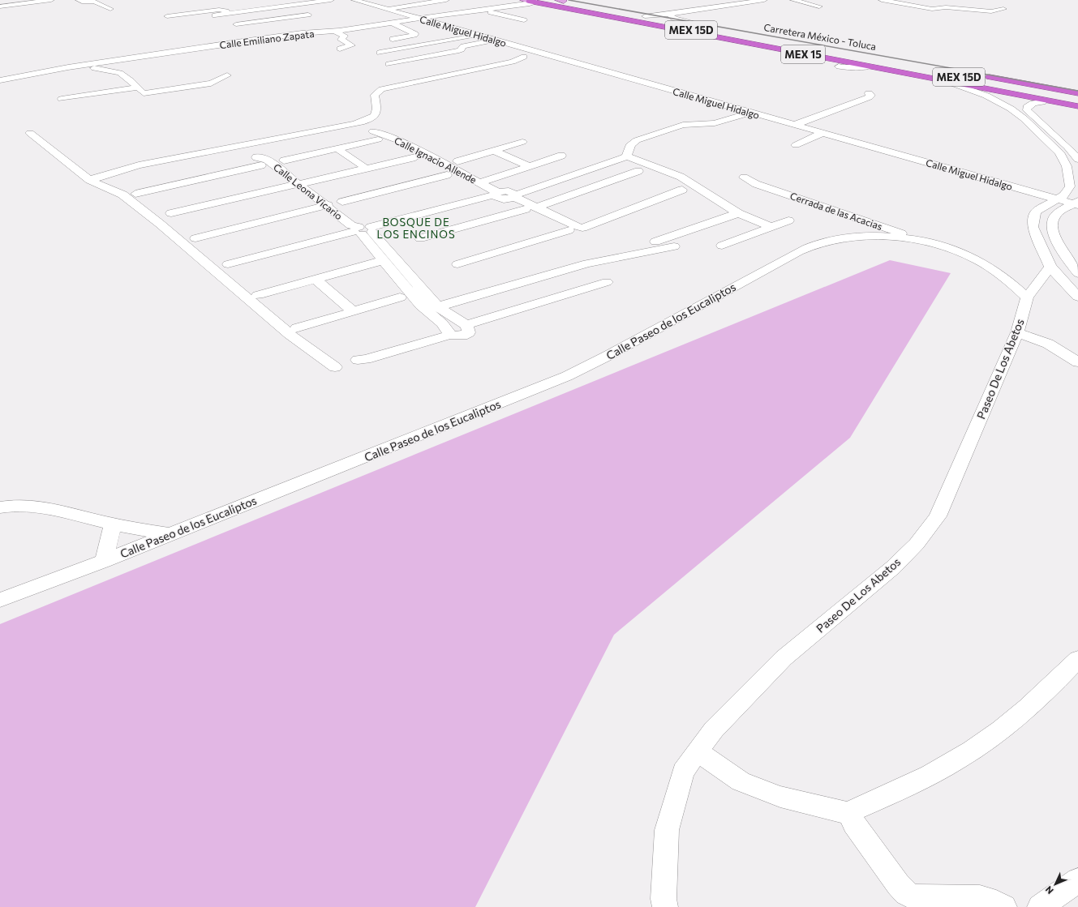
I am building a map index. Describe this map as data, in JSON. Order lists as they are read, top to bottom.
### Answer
{
  "streets": {
    "highway": ["MEX 15D", "Carretera México - Toluca", "MEX 15"],
    "street": [
      "Calle Miguel Hidalgo",
      "Calle Emiliano Zapata",
      "Calle Ignacio Allende",
      "Calle Leona Vicario",
      "Cerrada de las Acacias",
      "Calle Paseo de los Eucaliptos",
      "Paseo De Los Abetos"
    ]
  },
  "crossings": [
    ["MEX 15D", "Carretera México - Toluca"],
    ["MEX 15D", "Calle Emiliano Zapata"],
    ["Calle Miguel Hidalgo", "Calle Emiliano Zapata"],
    ["Carretera México - Toluca", "Calle Emiliano Zapata"],
    ["Cerrada de las Acacias", "Calle Paseo de los Eucaliptos"],
    ["Calle Paseo de los Eucaliptos", "Paseo De Los Abetos"]
  ],
  "districts": ["BOSQUE DE LOS ENCINOS"],
  "north": "bottom left"
}
